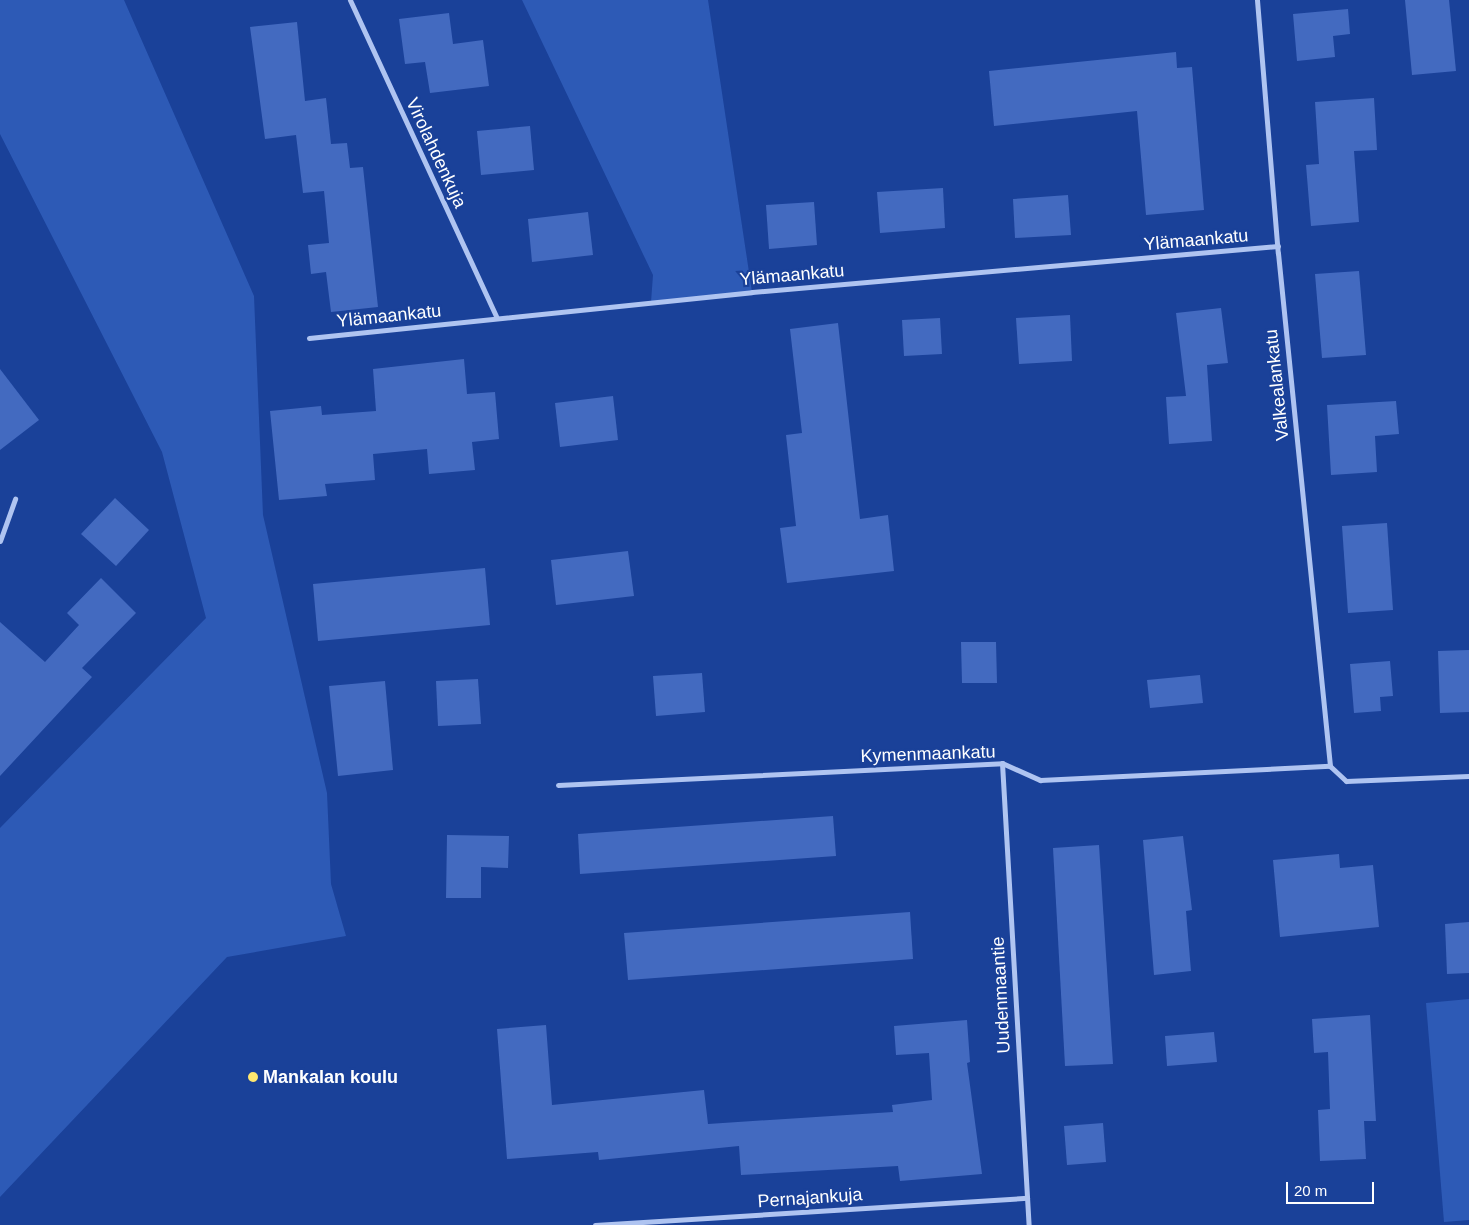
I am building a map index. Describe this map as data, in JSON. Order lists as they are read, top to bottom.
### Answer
{
  "streets": {
    "street": [
      "Virolahdenkuja",
      "Ylämaankatu",
      "Valkealankatu",
      "Kymenmaankatu",
      "Uudenmaantie",
      "Pernajankuja"
    ]
  },
  "crossings": [
    ["Virolahdenkuja", "Ylämaankatu"],
    ["Ylämaankatu", "Valkealankatu"],
    ["Valkealankatu", "Kymenmaankatu"],
    ["Kymenmaankatu", "Uudenmaantie"],
    ["Uudenmaantie", "Pernajankuja"]
  ],
  "places": ["Mankalan koulu"],
  "scale_bar": "20 m"
}
